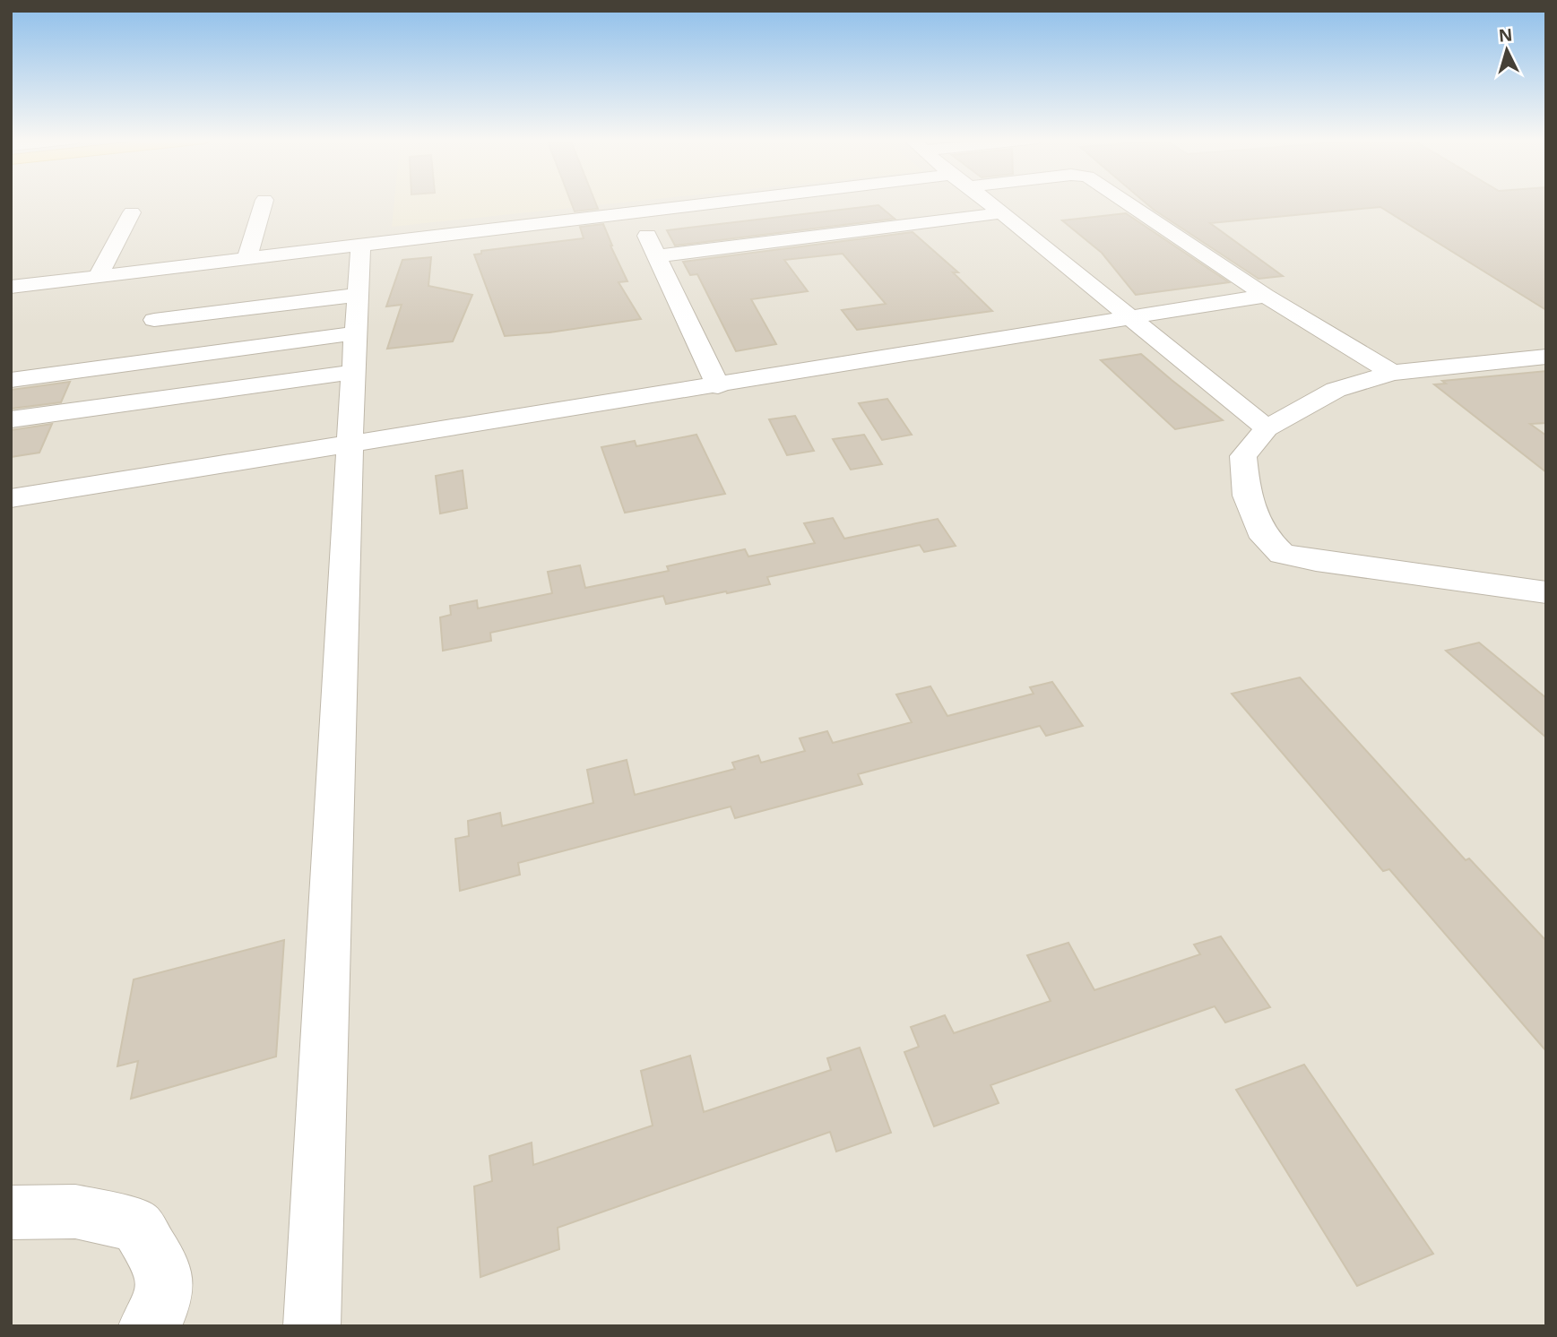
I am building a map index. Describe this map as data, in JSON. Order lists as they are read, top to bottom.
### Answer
{
  "north": "top"
}
